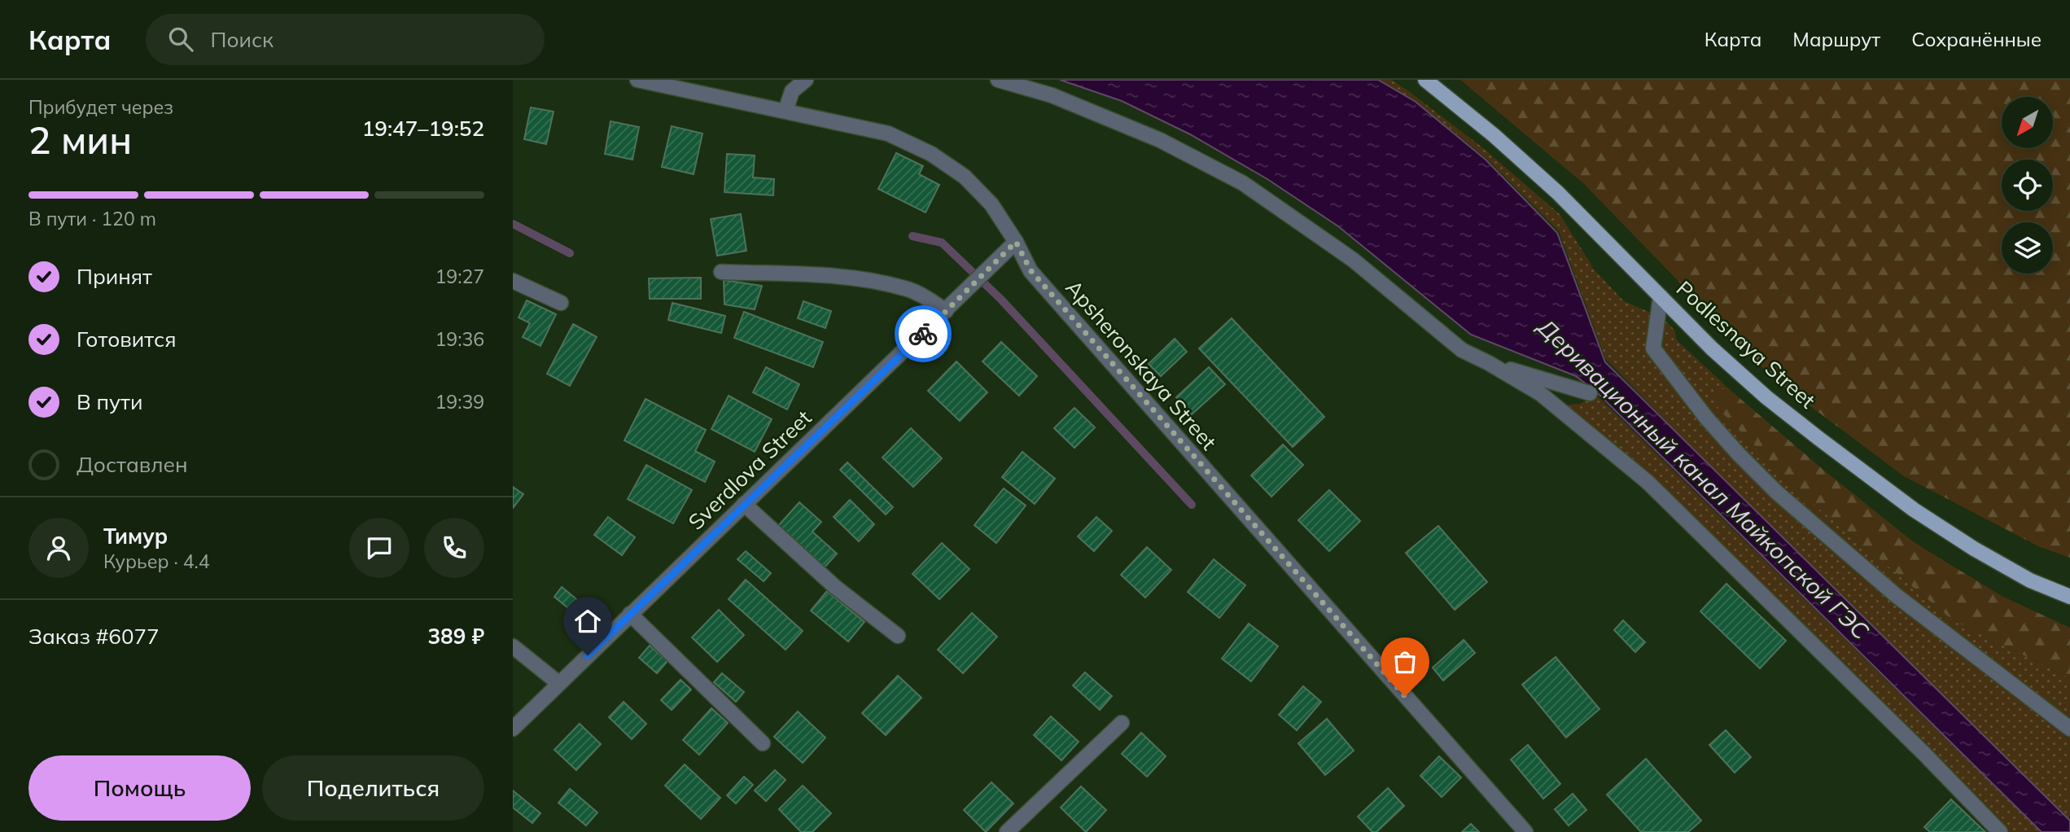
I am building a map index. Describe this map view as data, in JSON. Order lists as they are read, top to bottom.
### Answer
{
  "streets": {
    "main road": ["Podlesnaya Street"],
    "street": ["Apsheronskaya Street", "Sverdlova Street"]
  },
  "crossings": [
    ["Apsheronskaya Street", "Sverdlova Street"]
  ],
  "water": ["Деривационный канал Майкопской ГЭС"],
  "north": "bottom left",
  "page": {
    "header": "Карта",
    "search": "Поиск",
    "nav": ["Карта", "Маршрут", "Сохранённые"],
    "heading": ["2 мин", "Прибудет через", "19:47–19:52"],
    "panel": [
      "Тимур",
      "Курьер · 4.4",
      "Заказ #6077",
      "389 ₽"
    ],
    "bar": "В пути · 120 m",
    "list": [
      ["Принят", "19:27"],
      ["Готовится", "19:36"],
      ["В пути", "19:39"],
      "Доставлен"
    ],
    "buttons": ["Помощь", "Поделиться"]
  }
}
